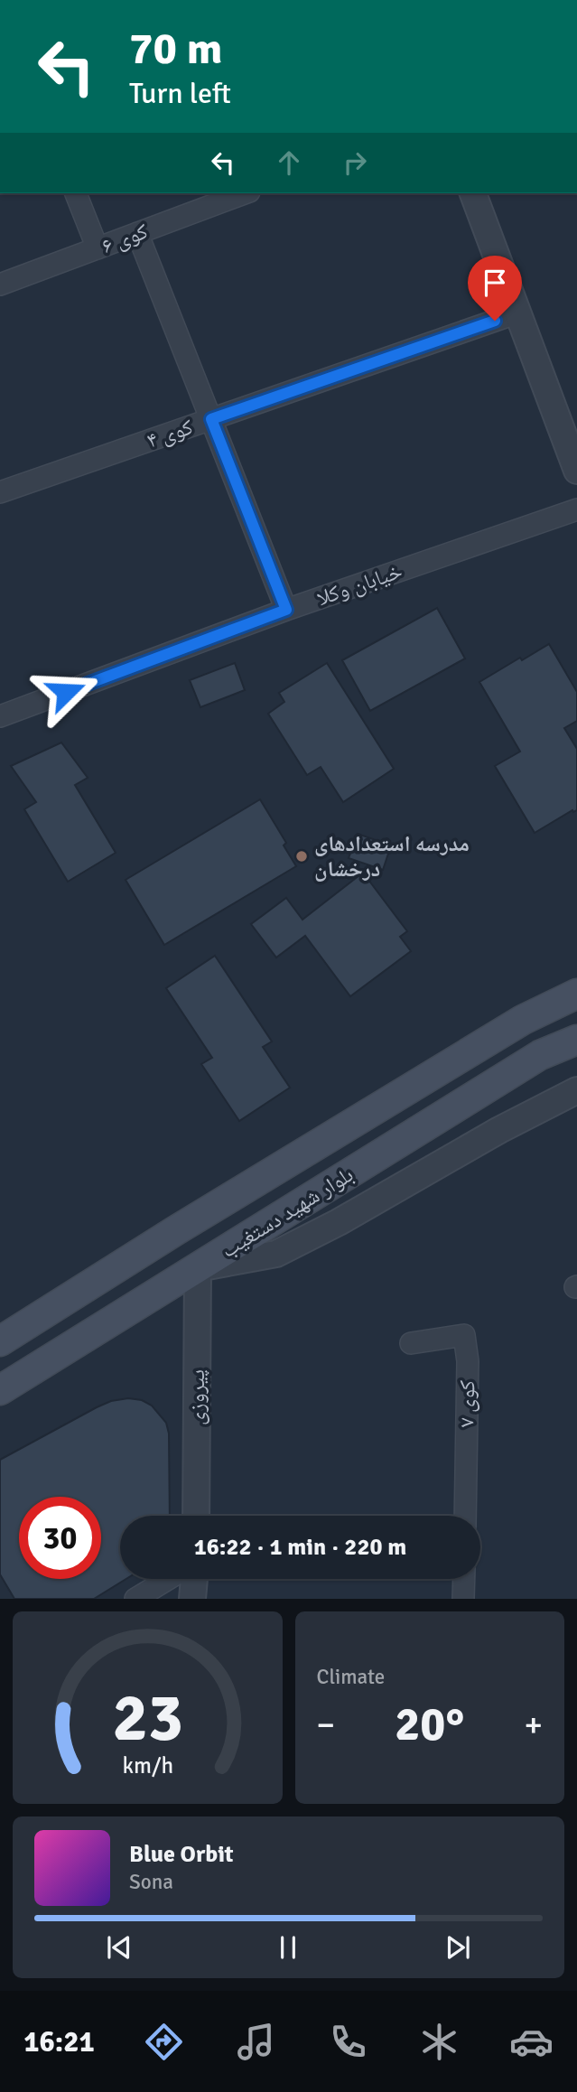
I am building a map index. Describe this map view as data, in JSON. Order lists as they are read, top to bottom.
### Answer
{
  "streets": {
    "main road": ["بلوار شهید دستغیب"],
    "street": [
      "کوی ۶",
      "کوی ۴",
      "خیابان وکلا",
      "پیروزی",
      "کوی ۷"
    ]
  },
  "crossings": [
    ["بلوار شهید دستغیب", "پیروزی"]
  ],
  "places": ["مدرسه استعدادهای درخشان"],
  "page": {
    "turn": ["70 m", "Turn left"],
    "limit": "30",
    "trip": "16:22 · 1 min · 220 m",
    "tile": "Climate",
    "heat": ["−", "20°", "+"],
    "song": ["Blue Orbit", "Sona"],
    "tabs": "16:21",
    "gauge": ["23", "km/h"]
  }
}
